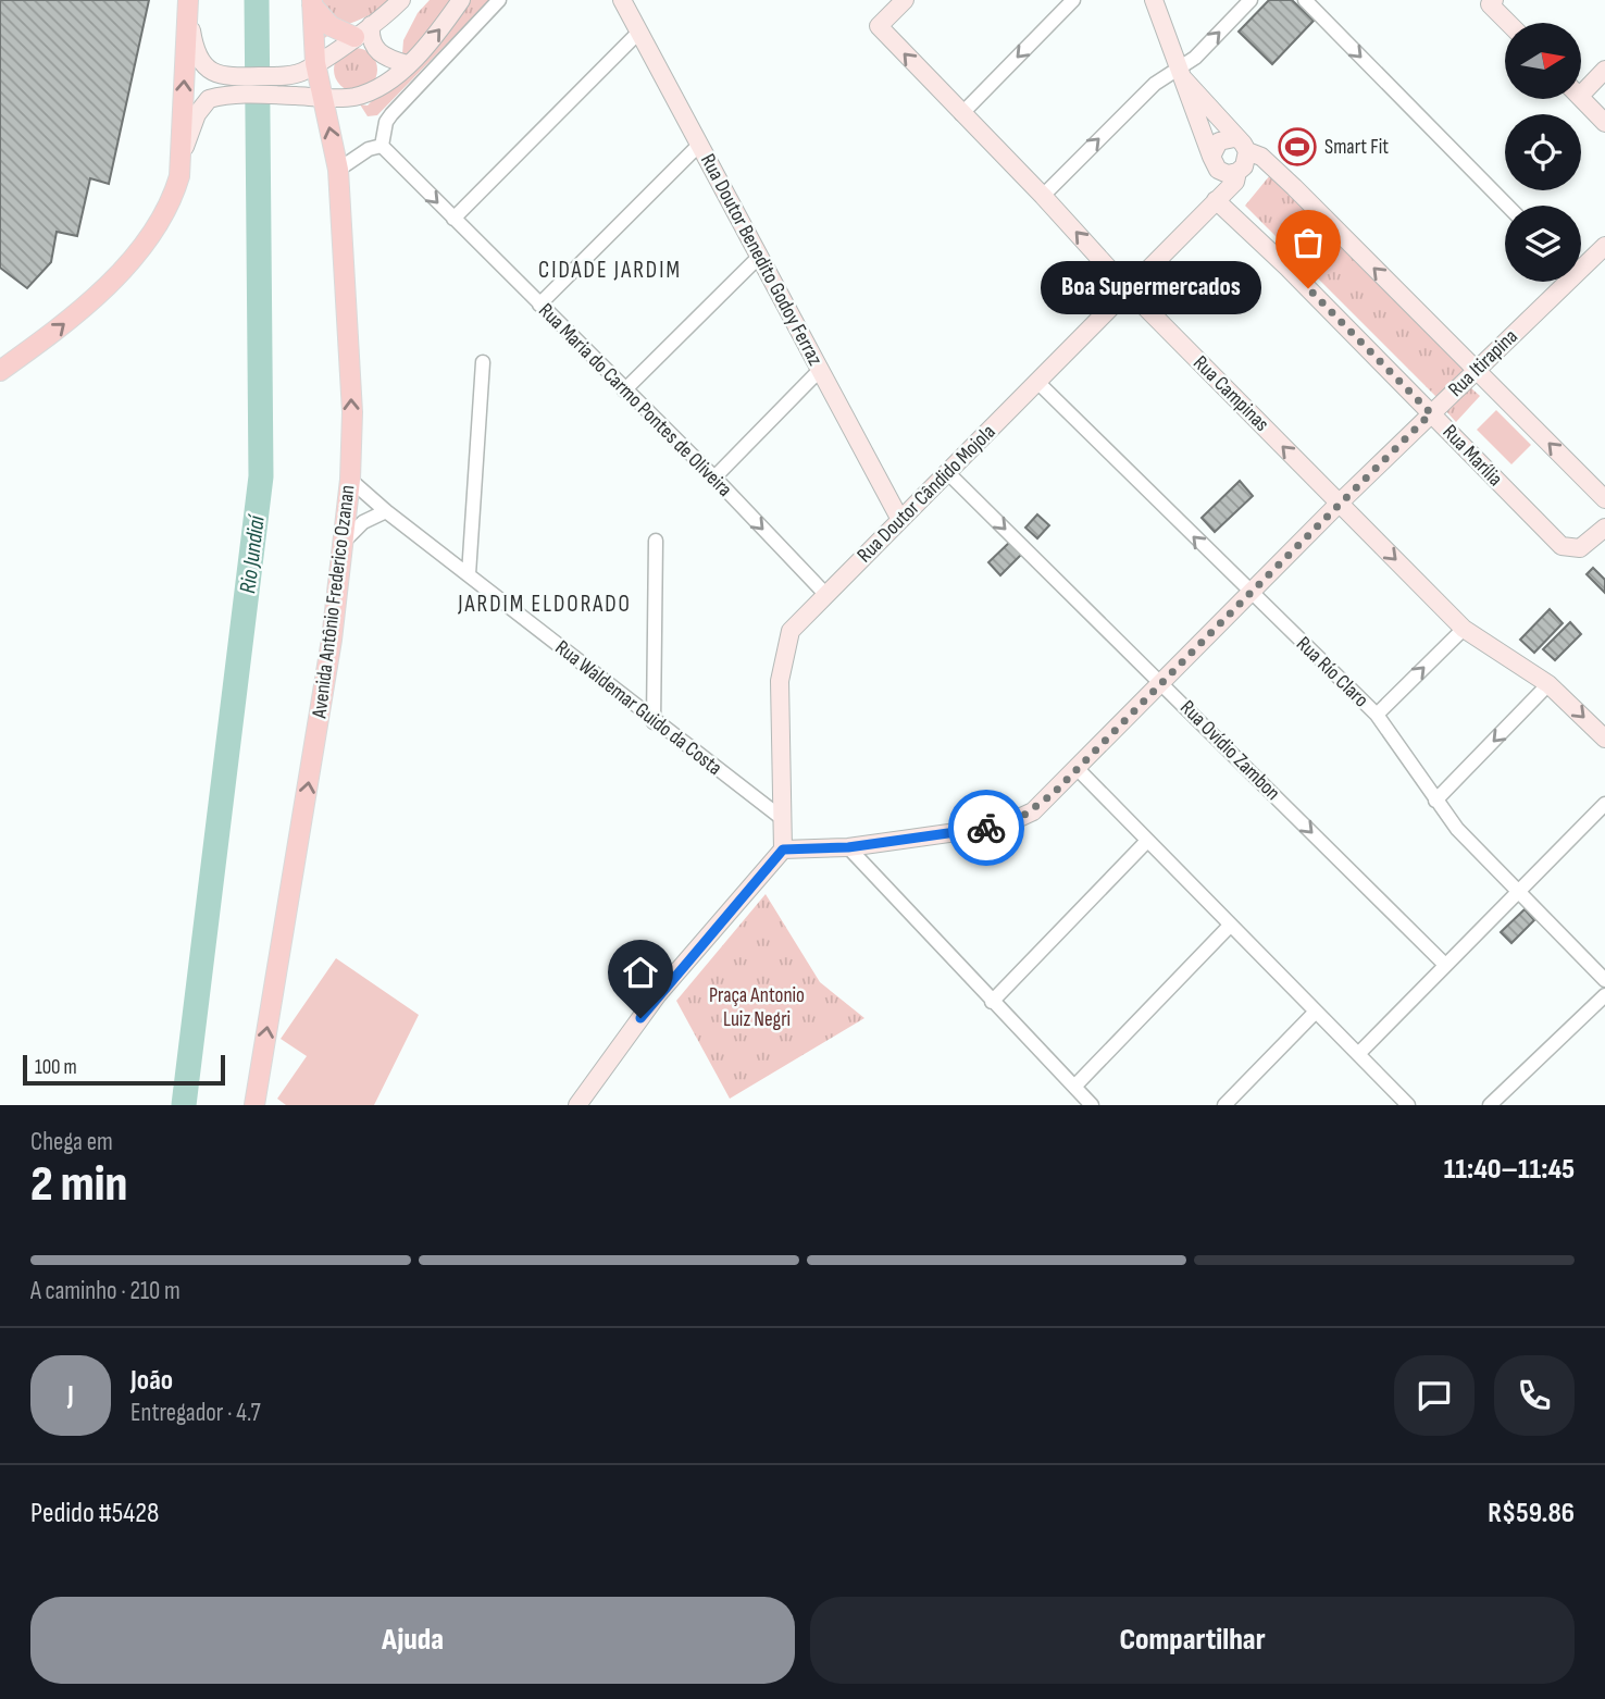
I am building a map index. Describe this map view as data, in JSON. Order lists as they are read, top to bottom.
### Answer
{
  "streets": {
    "main road": ["Avenida Antônio Frederico Ozanan"],
    "street": [
      "Rua Doutor Benedito Godoy Ferraz",
      "Rua Itirapina",
      "Rua Campinas",
      "Rua Maria do Carmo Pontes de Oliveira",
      "Rua Marília",
      "Rua Doutor Cândido Mojola",
      "Rua Río Claro",
      "Rua Waldemar Guido da Costa",
      "Rua Ovídio Zambon"
    ]
  },
  "crossings": [
    ["Rua Doutor Benedito Godoy Ferraz", "Rua Doutor Cândido Mojola"],
    ["Rua Itirapina", "Rua Campinas"],
    ["Rua Itirapina", "Rua Marília"],
    ["Rua Itirapina", "Rua Doutor Cândido Mojola"],
    ["Rua Itirapina", "Rua Río Claro"],
    ["Rua Itirapina", "Rua Ovídio Zambon"],
    ["Rua Campinas", "Rua Doutor Cândido Mojola"],
    ["Rua Maria do Carmo Pontes de Oliveira", "Rua Doutor Cândido Mojola"],
    ["Rua Marília", "Rua Doutor Cândido Mojola"],
    ["Rua Doutor Cândido Mojola", "Rua Río Claro"],
    ["Rua Doutor Cândido Mojola", "Rua Waldemar Guido da Costa"],
    ["Rua Doutor Cândido Mojola", "Rua Ovídio Zambon"],
    ["Avenida Antônio Frederico Ozanan", "Rua Waldemar Guido da Costa"]
  ],
  "one_way": [
    "Rua Maria do Carmo Pontes de Oliveira",
    "Avenida Antônio Frederico Ozanan",
    "Rua Río Claro",
    "Rua Ovídio Zambon"
  ],
  "districts": ["CIDADE JARDIM", "JARDIM ELDORADO"],
  "water": ["Rio Jundiaí"],
  "parks": ["Praça Antonio Luiz Negri"],
  "places": {
    "sports": ["Smart Fit"],
    "other": ["Boa Supermercados"]
  },
  "scale_bar": "100 m",
  "north": "right",
  "page": {
    "bubble": "Boa Supermercados",
    "scale": "100 m",
    "heading": ["2 min", "Chega em", "11:40–11:45"],
    "panel": [
      "João",
      "Entregador · 4.7",
      "Pedido #5428",
      "R$59.86"
    ],
    "bar": "A caminho · 210 m",
    "round": "J",
    "buttons": ["Ajuda", "Compartilhar"]
  }
}
